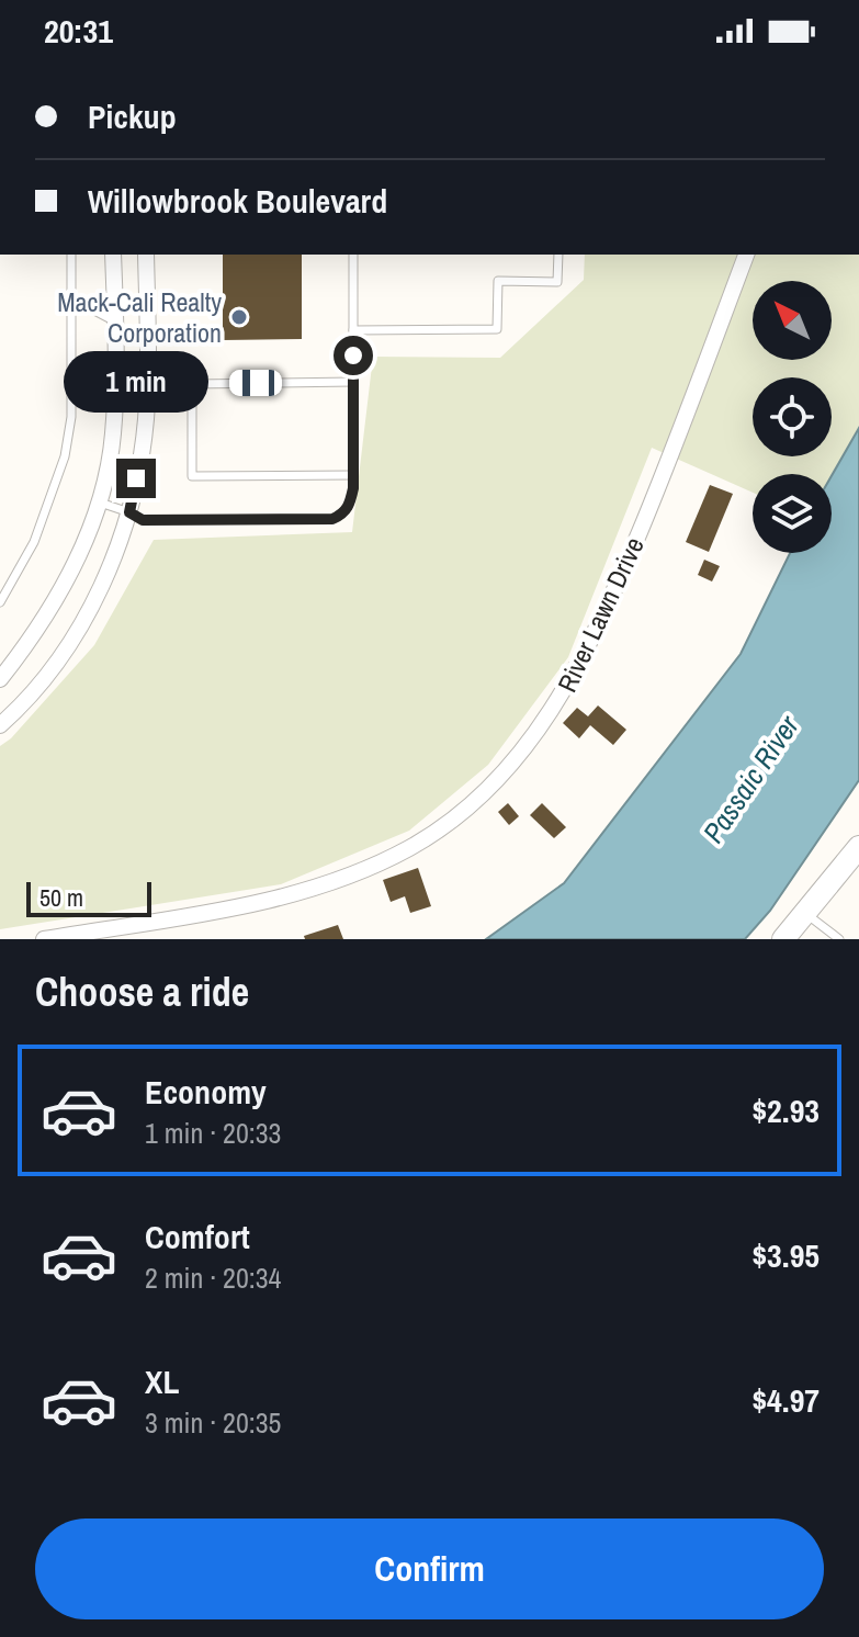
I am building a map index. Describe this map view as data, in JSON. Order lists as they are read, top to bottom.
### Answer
{
  "streets": {
    "street": ["River Lawn Drive"]
  },
  "water": ["Passaic River"],
  "places": ["Mack-Cali Realty Corporation"],
  "scale_bar": "50 m",
  "north": "top left",
  "page": {
    "status": "20:31",
    "banner": ["Pickup", "Willowbrook Boulevard"],
    "bubble": "1 min",
    "scale": "50 m",
    "heading": "Choose a ride",
    "list": [
      {
        "name": "Economy",
        "note": "1 min · 20:33",
        "value": "$2.93"
      },
      {
        "name": "Comfort",
        "note": "2 min · 20:34",
        "value": "$3.95"
      },
      {
        "name": "XL",
        "note": "3 min · 20:35",
        "value": "$4.97"
      }
    ],
    "buttons": "Confirm"
  }
}
